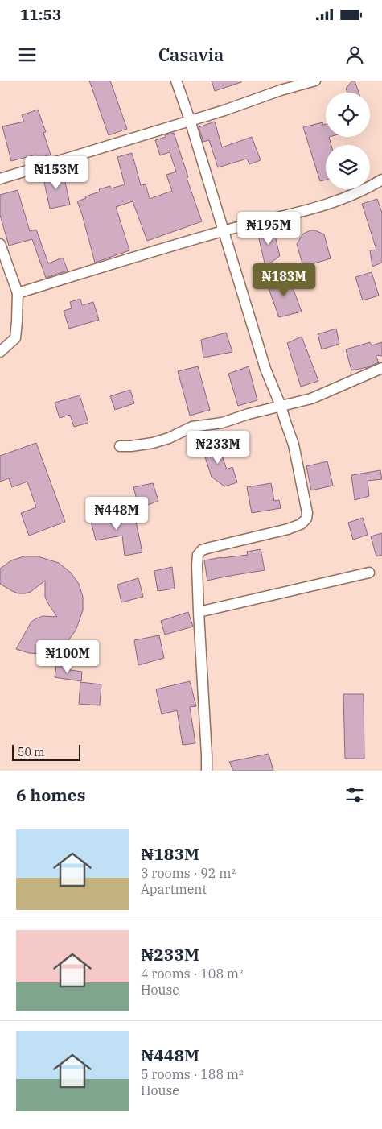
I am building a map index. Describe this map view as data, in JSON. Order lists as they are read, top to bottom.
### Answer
{
  "scale_bar": "50 m",
  "page": {
    "status": "11:53",
    "header": "Casavia",
    "price": [
      "₦153M",
      "₦195M",
      "₦183M",
      "₦233M",
      "₦448M",
      "₦100M"
    ],
    "scale": "50 m",
    "heading": "6 homes",
    "list": [
      {
        "name": "₦183M",
        "note": "3 rooms · 92 m² · Apartment"
      },
      {
        "name": "₦233M",
        "note": "4 rooms · 108 m² · House"
      },
      {
        "name": "₦448M",
        "note": "5 rooms · 188 m² · House"
      }
    ]
  }
}
